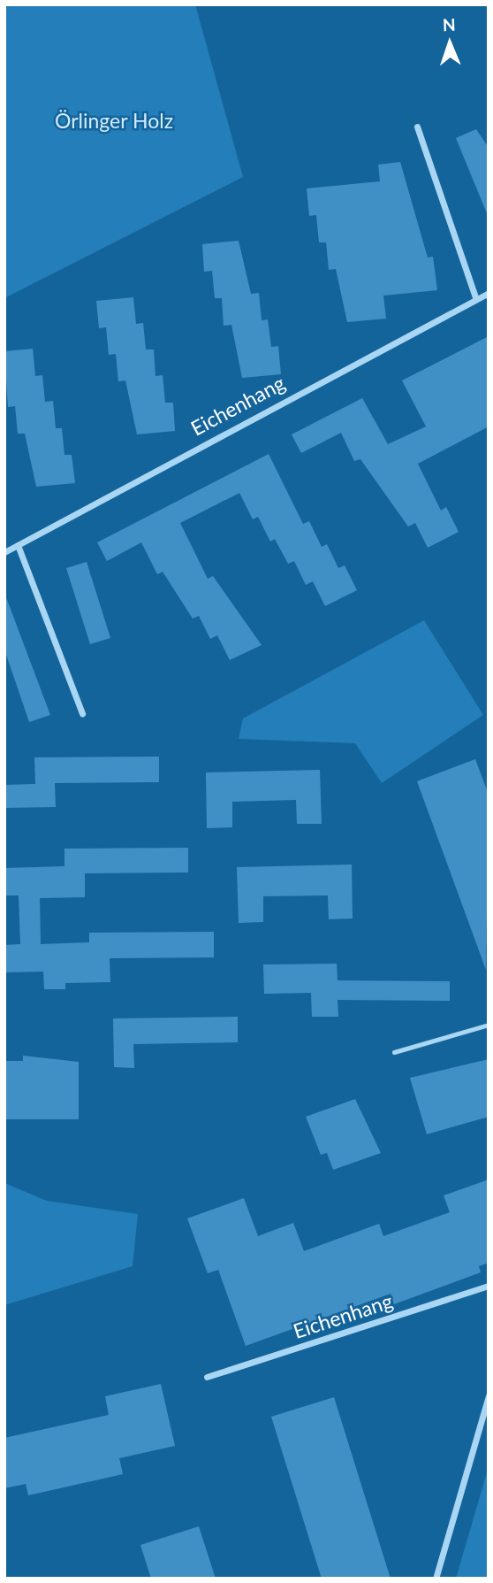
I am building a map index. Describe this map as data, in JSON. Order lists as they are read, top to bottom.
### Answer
{
  "streets": {
    "street": ["Eichenhang"]
  },
  "parks": ["Örlinger Holz"],
  "north": "top"
}
